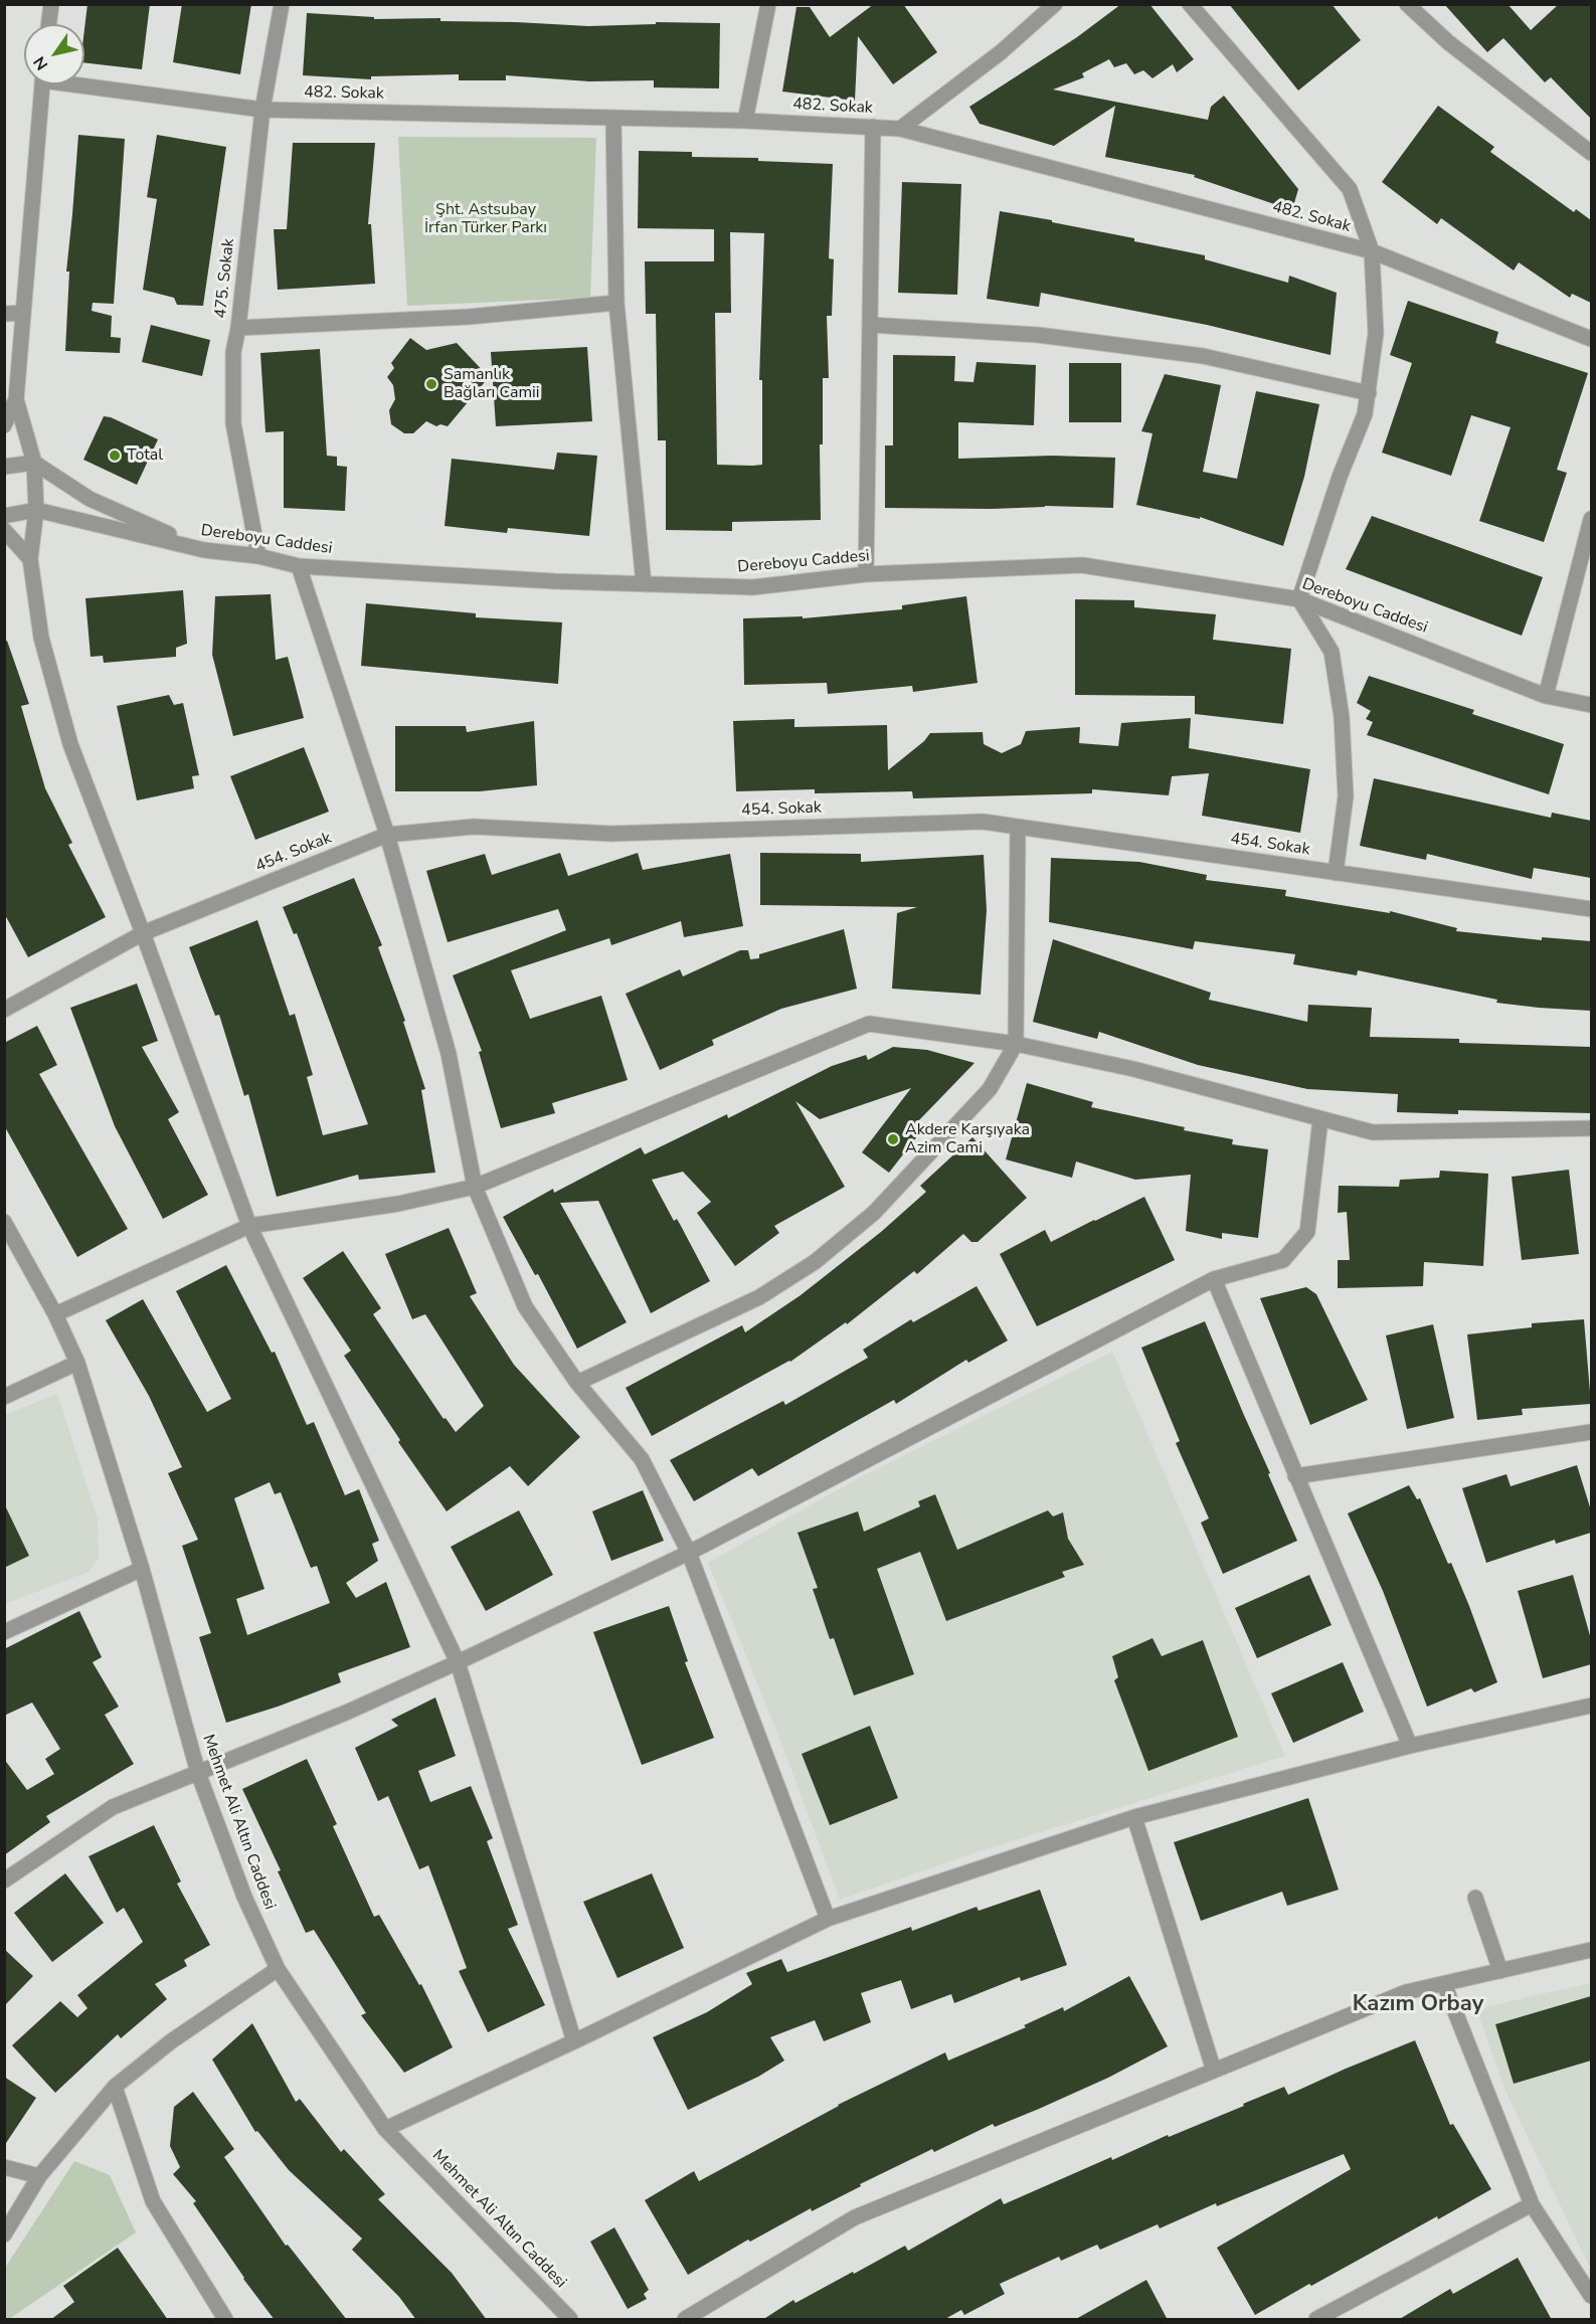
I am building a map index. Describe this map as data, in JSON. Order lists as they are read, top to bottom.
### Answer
{
  "streets": {
    "street": [
      "482. Sokak",
      "475. Sokak",
      "Dereboyu Caddesi",
      "454. Sokak",
      "Mehmet Ali Altın Caddesi"
    ]
  },
  "crossings": [
    ["482. Sokak", "475. Sokak"],
    ["475. Sokak", "Dereboyu Caddesi"]
  ],
  "districts": ["Kazım Orbay"],
  "parks": ["Şht. Astsubay İrfan Türker Parkı"],
  "places": ["Samanlık Bağları Camii", "Total", "Akdere Karşıyaka Azim Cami"],
  "north": "bottom left"
}
